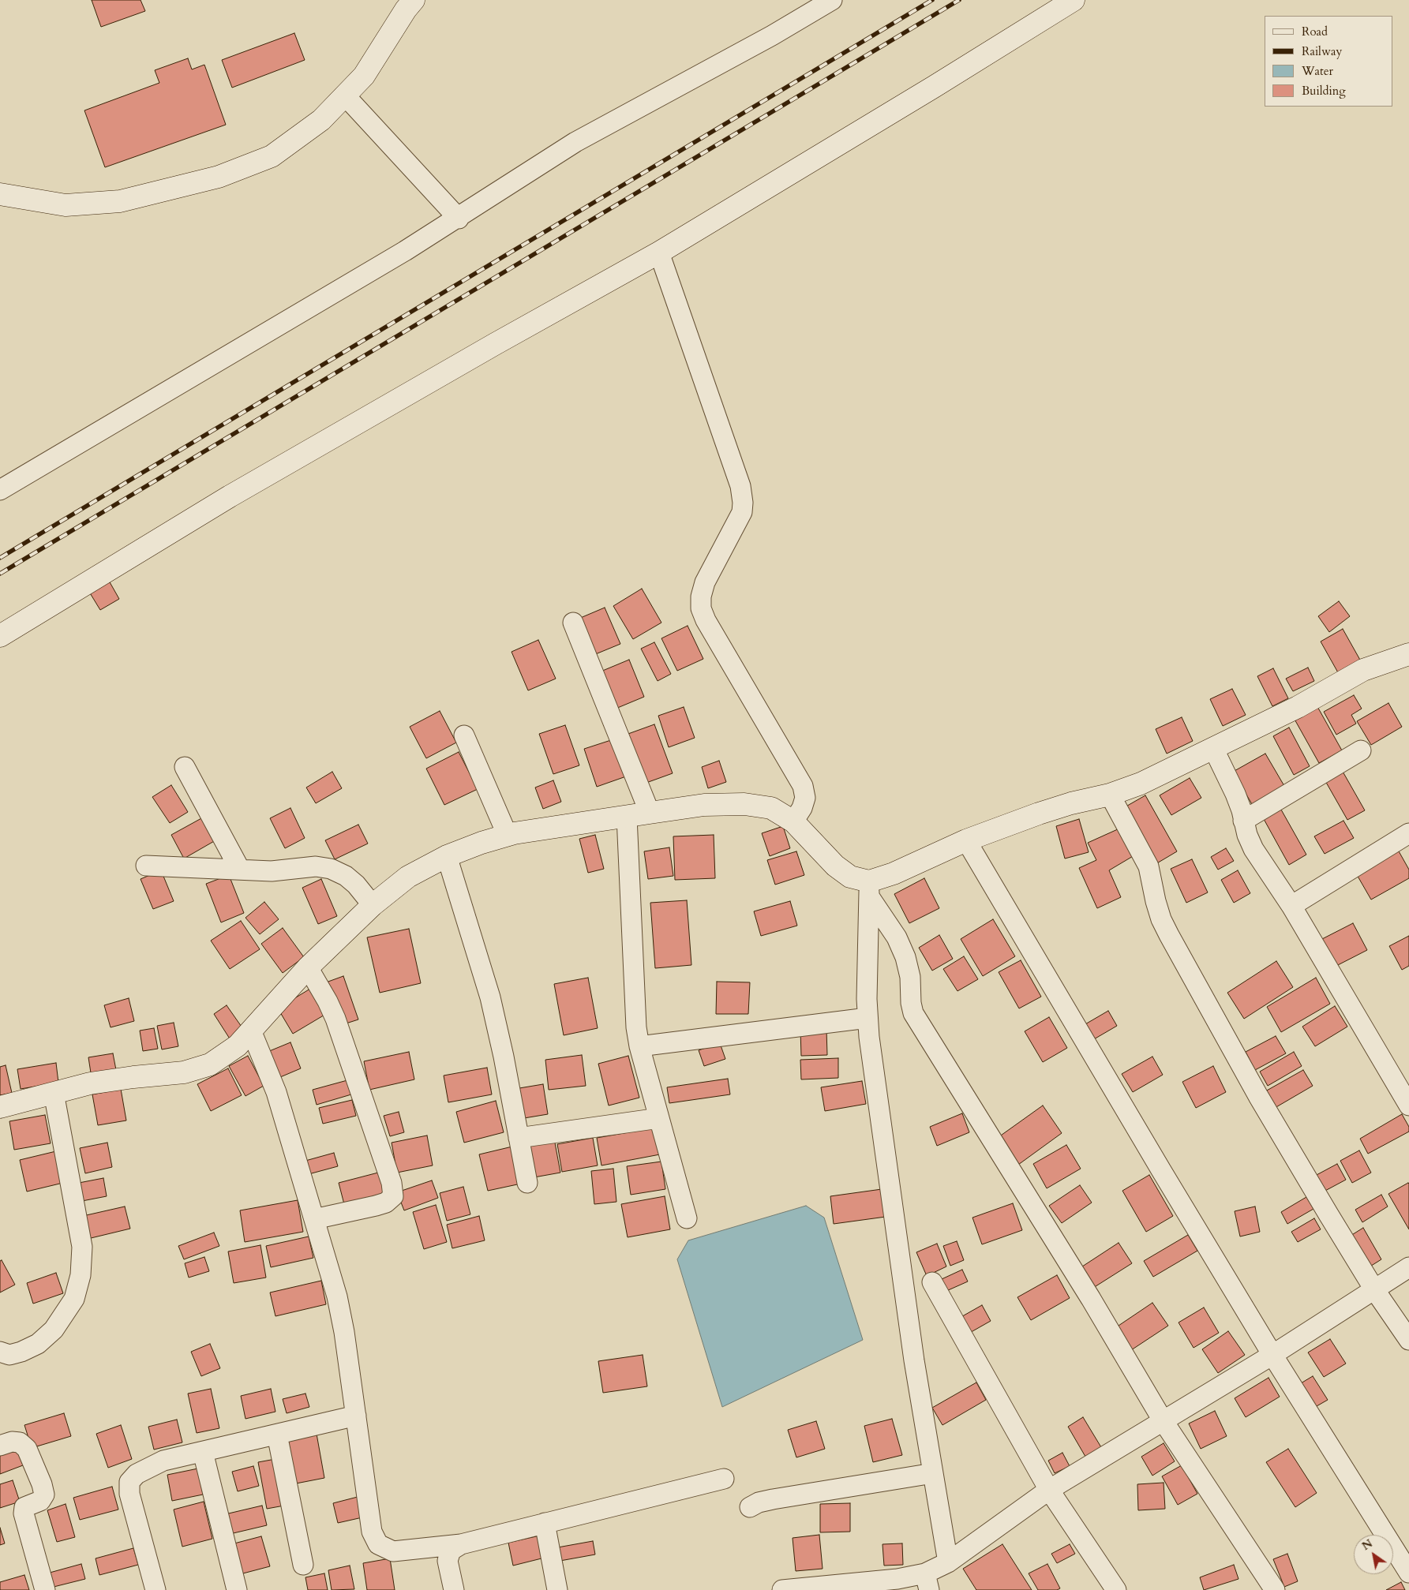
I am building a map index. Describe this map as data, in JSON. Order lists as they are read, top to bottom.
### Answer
{
  "legend": [
    "Road",
    "Railway",
    "Water",
    "Building"
  ],
  "north": "top left"
}
